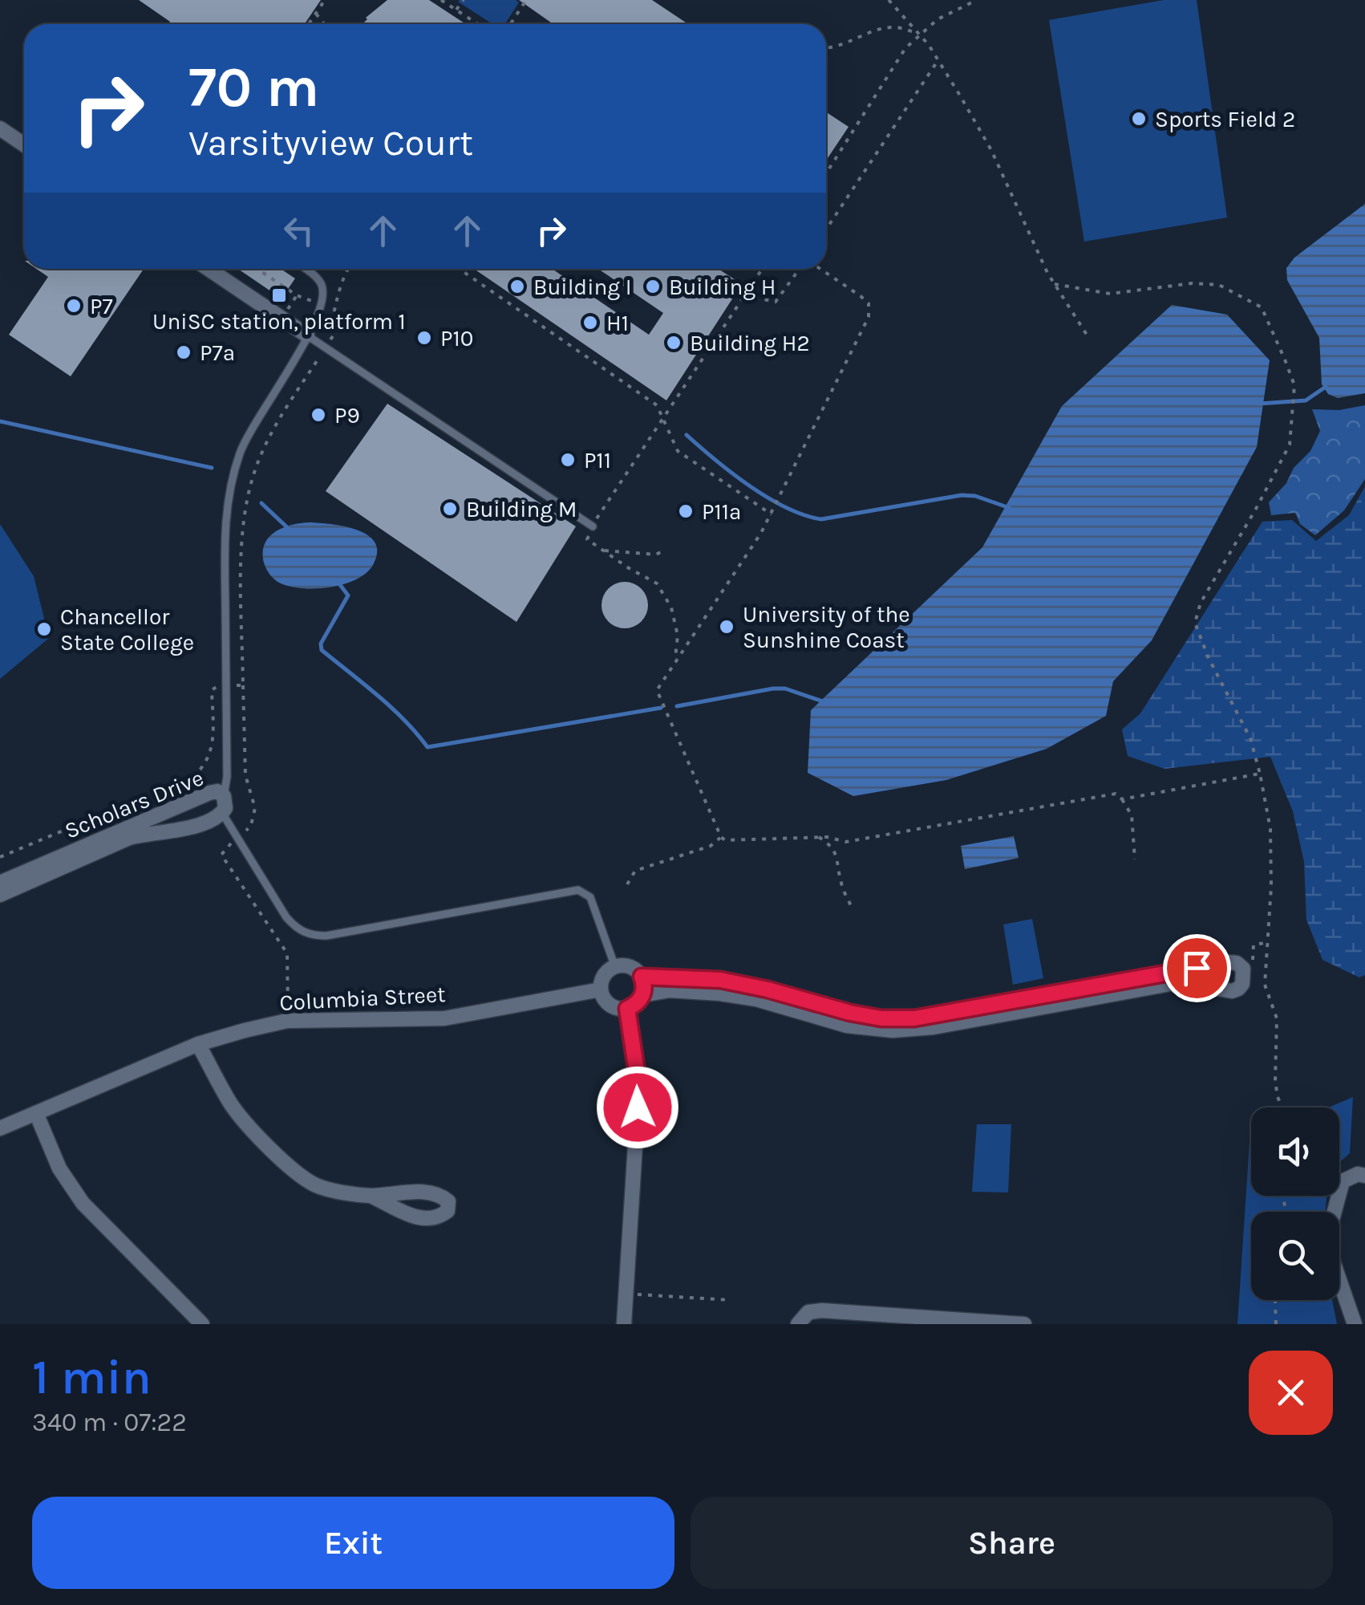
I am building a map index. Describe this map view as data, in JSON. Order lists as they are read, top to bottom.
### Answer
{
  "streets": {
    "street": ["Scholars Drive", "Columbia Street"]
  },
  "places": {
    "other": [
      "Sports Field 2",
      "Building I",
      "Building H",
      "P7",
      "H1",
      "P10",
      "Building H2",
      "P7a",
      "P9",
      "P11",
      "Building M",
      "P11a",
      "University of the Sunshine Coast",
      "Chancellor State College"
    ],
    "transit": ["UniSC station, platform 1"]
  },
  "page": {
    "turn": ["70 m", "Varsityview Court"],
    "heading": ["1 min", "340 m · 07:22"],
    "buttons": ["Exit", "Share"]
  }
}
